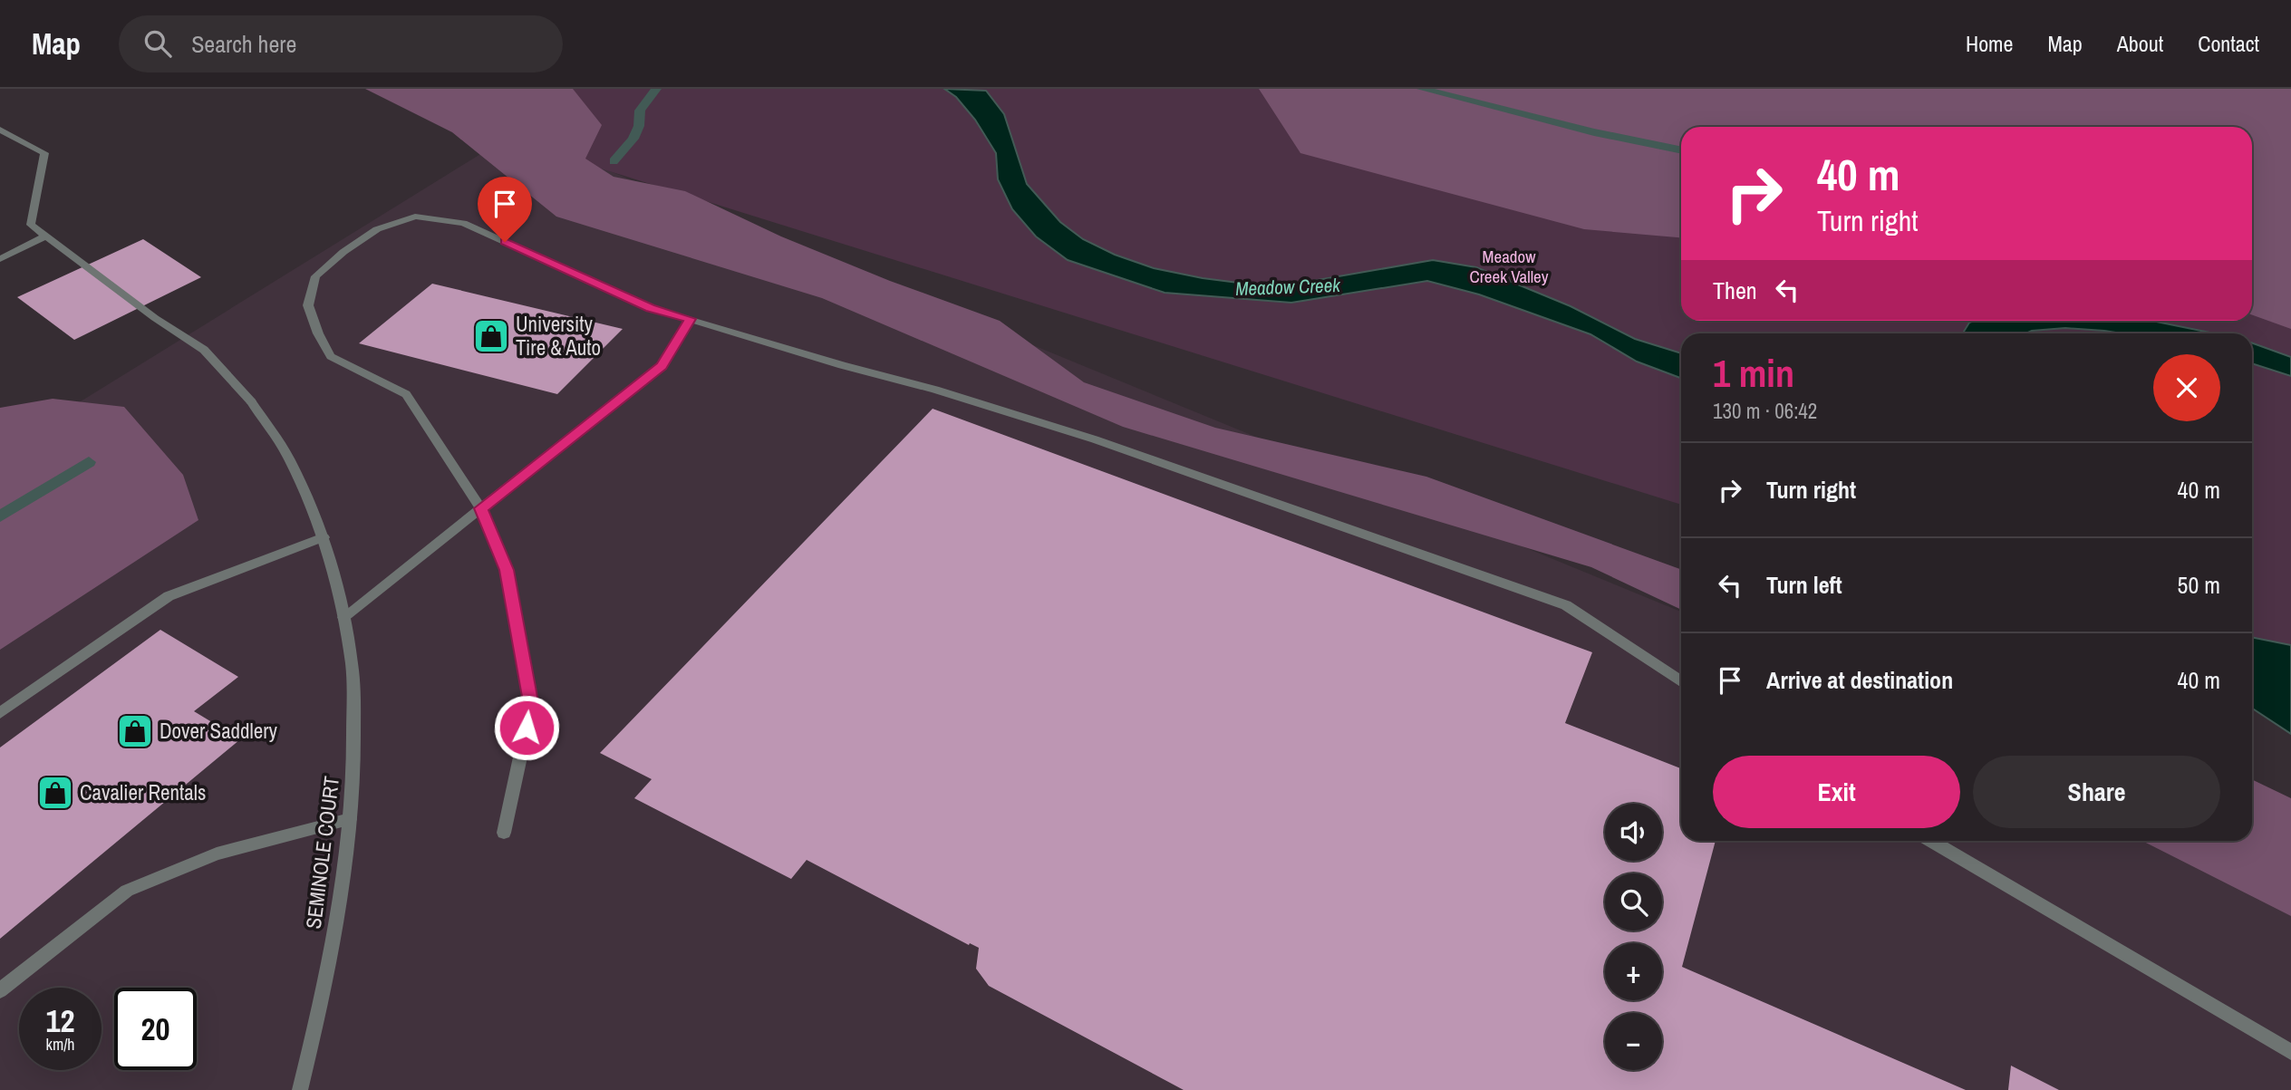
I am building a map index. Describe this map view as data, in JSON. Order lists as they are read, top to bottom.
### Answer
{
  "streets": {
    "street": ["SEMINOLE COURT"]
  },
  "water": ["Meadow Creek"],
  "parks": ["Meadow Creek Valley"],
  "places": {
    "shop": ["University Tire & Auto", "Dover Saddlery", "Cavalier Rentals"]
  },
  "page": {
    "header": "Map",
    "search": "Search here",
    "nav": [
      "Home",
      "Map",
      "About",
      "Contact"
    ],
    "turn": ["40 m", "Turn right"],
    "then": "Then",
    "heading": ["1 min", "130 m · 06:42"],
    "list": [
      {
        "name": "Turn right",
        "value": "40 m"
      },
      {
        "name": "Turn left",
        "value": "50 m"
      },
      {
        "name": "Arrive at destination",
        "value": "40 m"
      }
    ],
    "buttons": ["Exit", "Share"],
    "map_buttons": ["+", "−"],
    "speed": "12 km/h",
    "limit": "20"
  }
}
